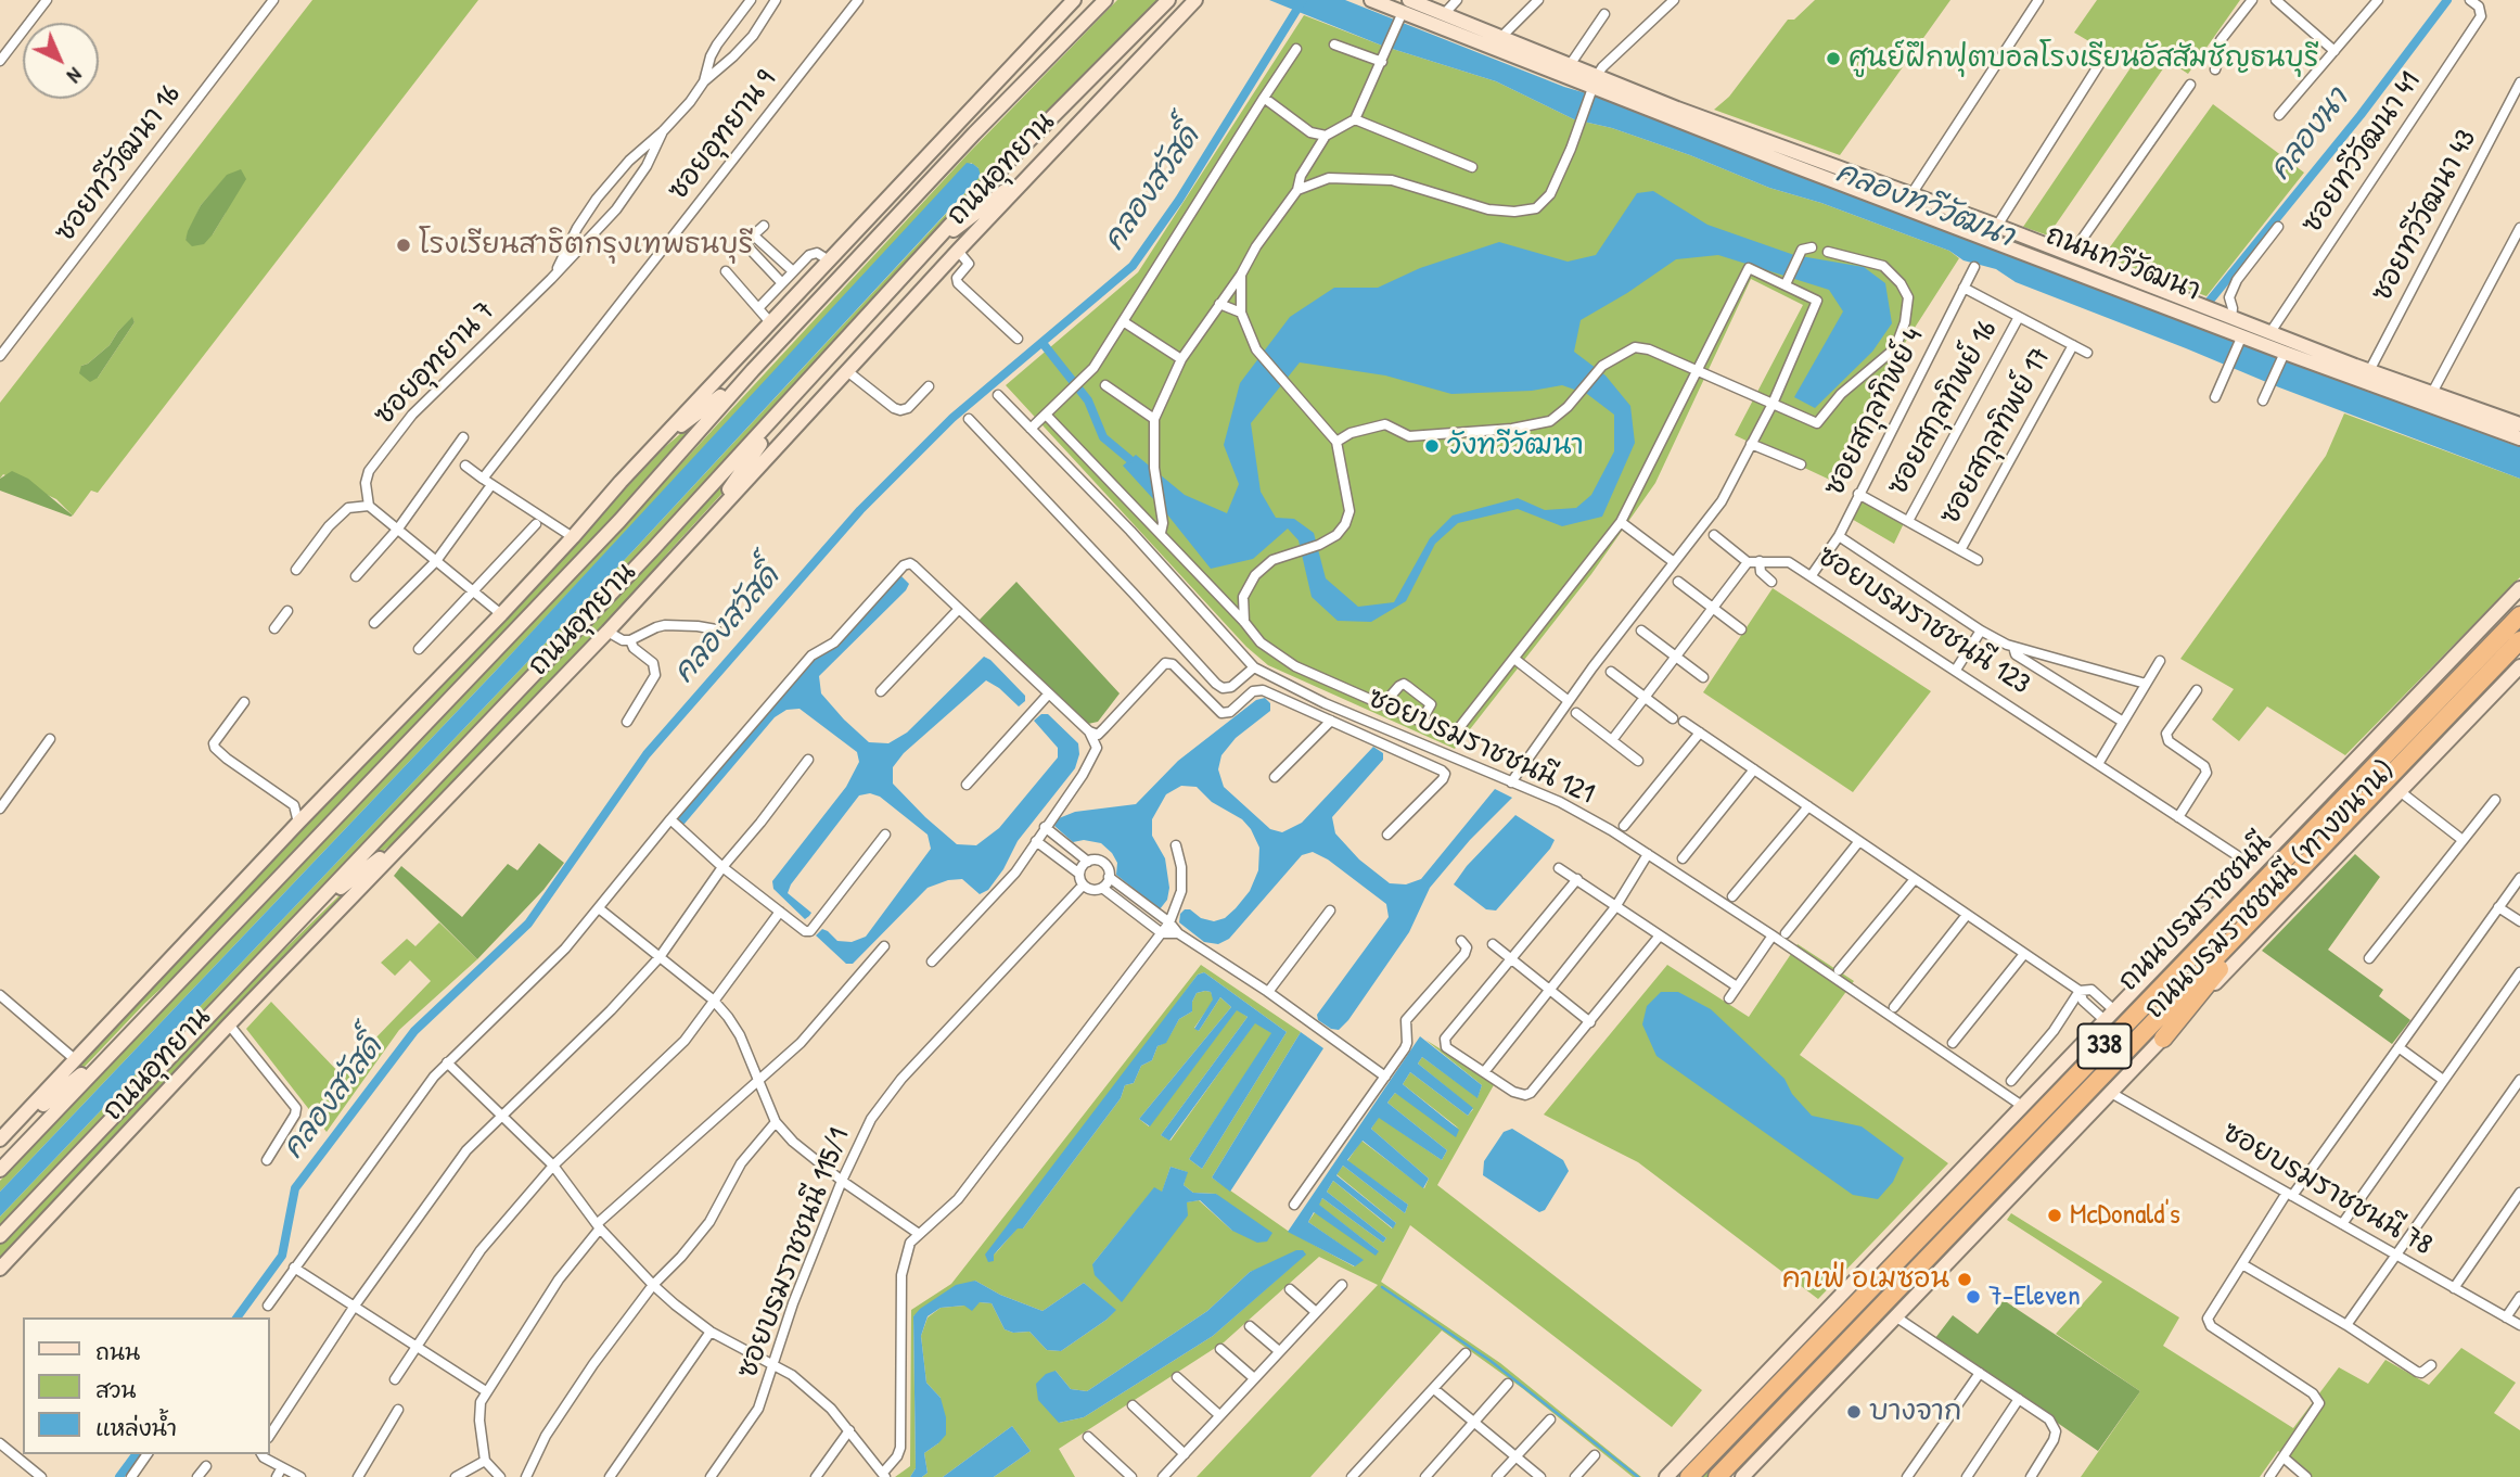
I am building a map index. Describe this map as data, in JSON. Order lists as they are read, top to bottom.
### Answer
{
  "streets": {
    "highway": ["ถนนบรมราชชนนี", "338"],
    "main road": ["ถนนอุทยาน", "ถนนทวีวัฒนา", "ถนนบรมราชชนนี (ทางขนาน)"],
    "street": [
      "ซอยอุทยาน 9",
      "ซอยทวีวัฒนา 41",
      "ซอยทวีวัฒนา 16",
      "ซอยทวีวัฒนา 43",
      "ซอยอุทยาน 7",
      "ซอยสกุลทิพย์ 16",
      "ซอยสกุลทิพย์ 4",
      "ซอยสกุลทิพย์ 17",
      "ซอยบรมราชชนนี 123",
      "ซอยบรมราชชนนี 121",
      "ซอยบรมราชชนนี 78",
      "ซอยบรมราชชนนี 115/1"
    ]
  },
  "crossings": [
    ["ซอยทวีวัฒนา 41", "ถนนทวีวัฒนา"],
    ["ซอยทวีวัฒนา 43", "ถนนทวีวัฒนา"],
    ["ซอยสกุลทิพย์ 4", "ซอยบรมราชชนนี 123"],
    ["ซอยบรมราชชนนี 123", "ถนนบรมราชชนนี (ทางขนาน)"],
    ["ซอยบรมราชชนนี 121", "ถนนบรมราชชนนี (ทางขนาน)"],
    ["ถนนบรมราชชนนี (ทางขนาน)", "ซอยบรมราชชนนี 78"]
  ],
  "water": ["คลองนา", "คลองสวัสดิ์", "คลองทวีวัฒนา"],
  "places": [
    "ศูนย์ฝึกฟุตบอลโรงเรียนอัสสัมชัญธนบุรี",
    "โรงเรียนสาธิตกรุงเทพธนบุรี",
    "วังทวีวัฒนา",
    "McDonald's",
    "คาเฟ่ อเมซอน",
    "7-Eleven",
    "บางจาก"
  ],
  "legend": ["ถนน", "สวน", "แหล่งน้ำ"],
  "north": "bottom right"
}
